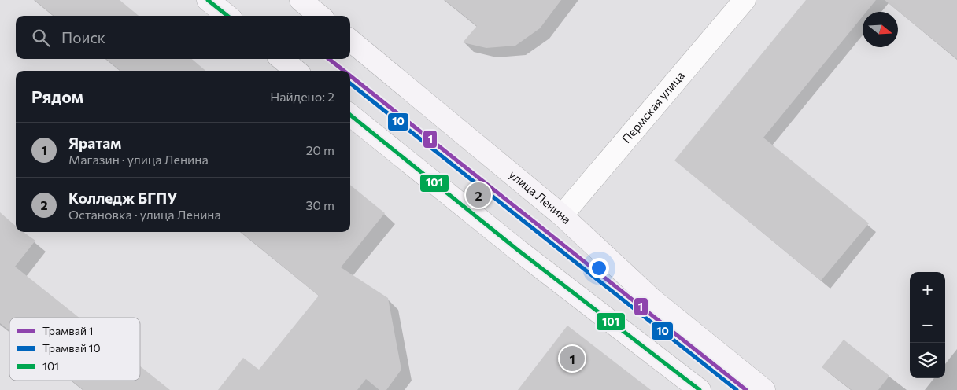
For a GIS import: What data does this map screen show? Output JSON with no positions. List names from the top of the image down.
{
  "streets": {
    "street": ["Пермская улица", "улица Ленина"]
  },
  "crossings": [
    ["Пермская улица", "улица Ленина"]
  ],
  "lines": ["transit line 101", "tram line 1", "tram line 10"],
  "legend": ["Трамвай 1", "Трамвай 10", "101"],
  "north": "right",
  "page": {
    "search": "Поиск",
    "heading": ["Рядом", "Найдено: 2"],
    "list": [
      {
        "mark": "1",
        "name": "Яратам",
        "note": "Магазин · улица Ленина",
        "value": "20 m"
      },
      {
        "mark": "2",
        "name": "Колледж БГПУ",
        "note": "Остановка · улица Ленина",
        "value": "30 m"
      }
    ],
    "pins": ["2", "1"],
    "map_buttons": ["+", "−"]
  }
}
